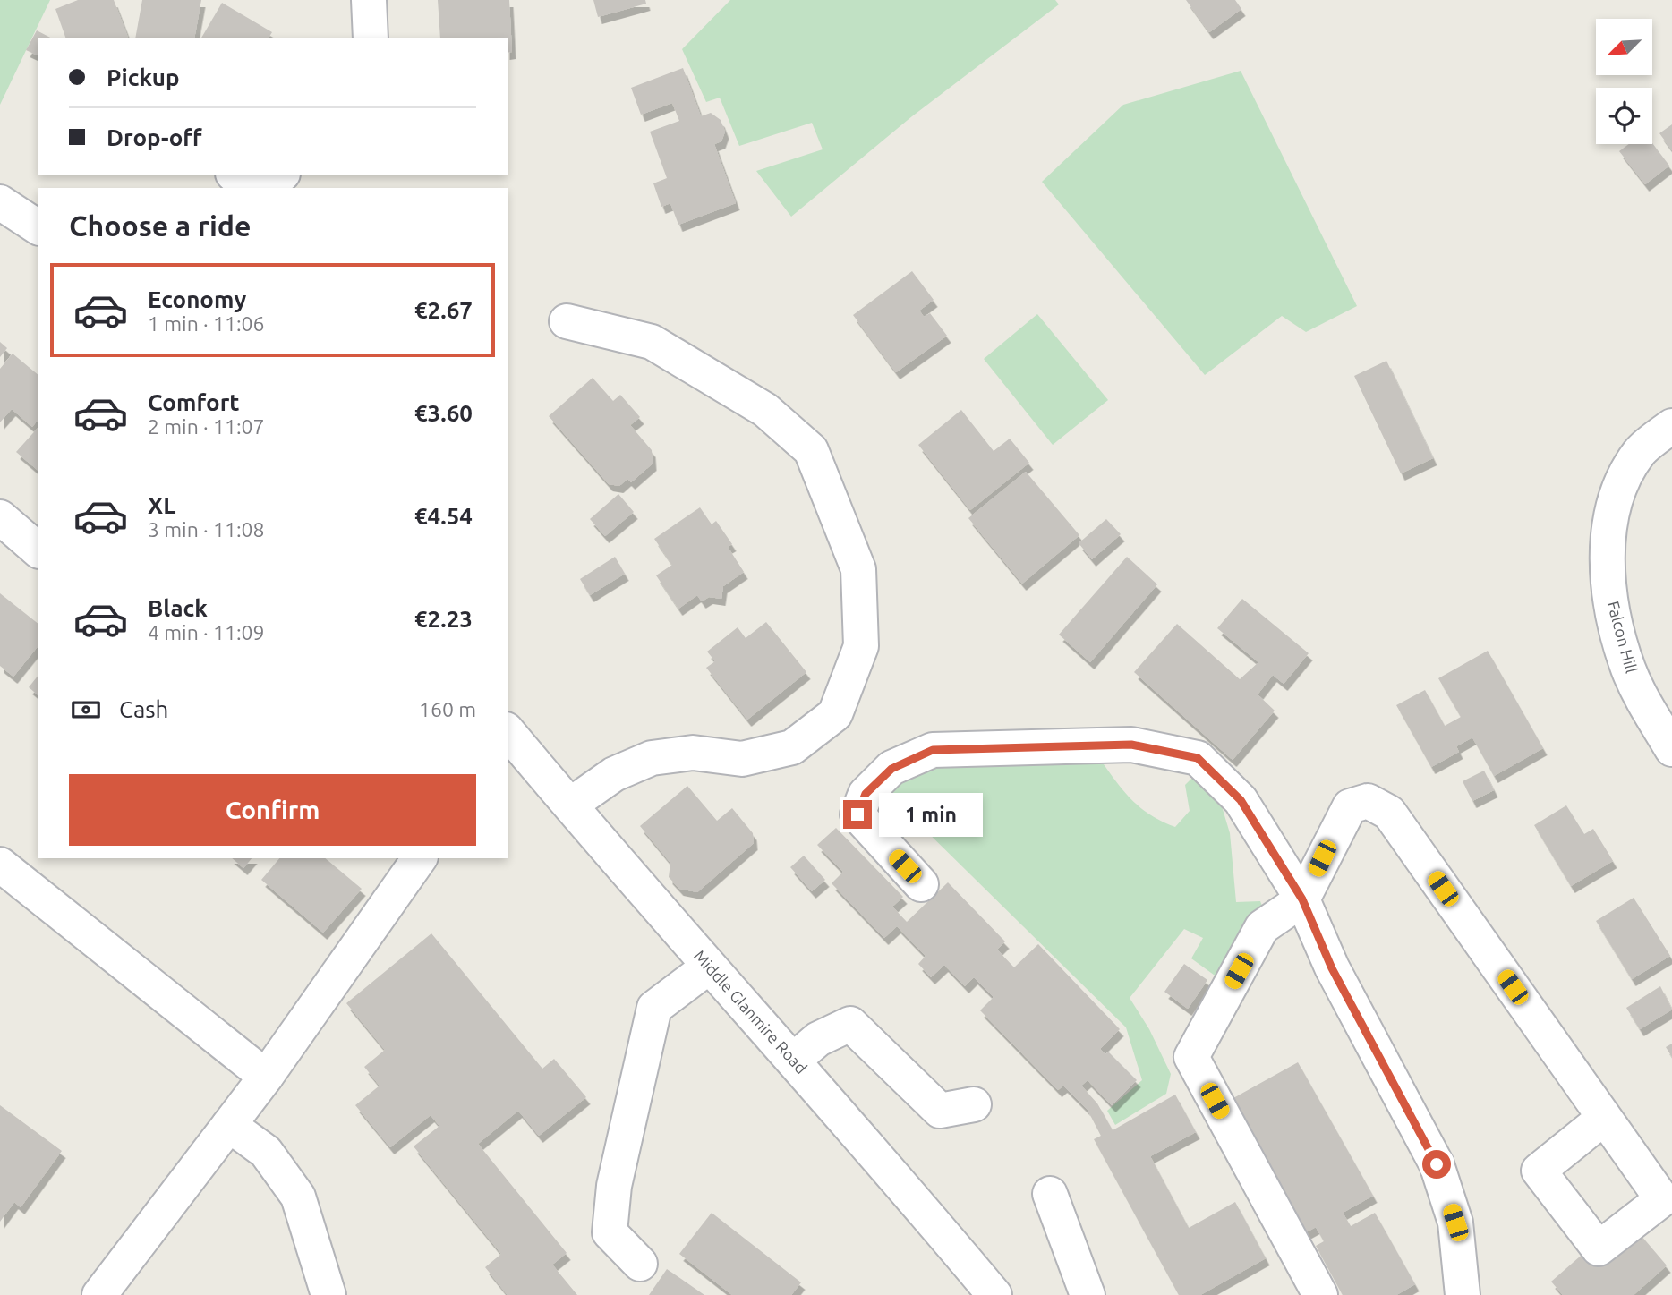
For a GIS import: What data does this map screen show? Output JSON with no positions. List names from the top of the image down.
{
  "streets": {
    "street": ["Falcon Hill", "Middle Glanmire Road"]
  },
  "north": "bottom left",
  "page": {
    "banner": ["Pickup", "Drop-off"],
    "heading": "Choose a ride",
    "list": [
      {
        "name": "Economy",
        "note": "1 min · 11:06",
        "value": "€2.67"
      },
      {
        "name": "Comfort",
        "note": "2 min · 11:07",
        "value": "€3.60"
      },
      {
        "name": "XL",
        "note": "3 min · 11:08",
        "value": "€4.54"
      },
      {
        "name": "Black",
        "note": "4 min · 11:09",
        "value": "€2.23"
      }
    ],
    "pay": ["Cash", "160 m"],
    "buttons": "Confirm",
    "bubble": "1 min"
  }
}
